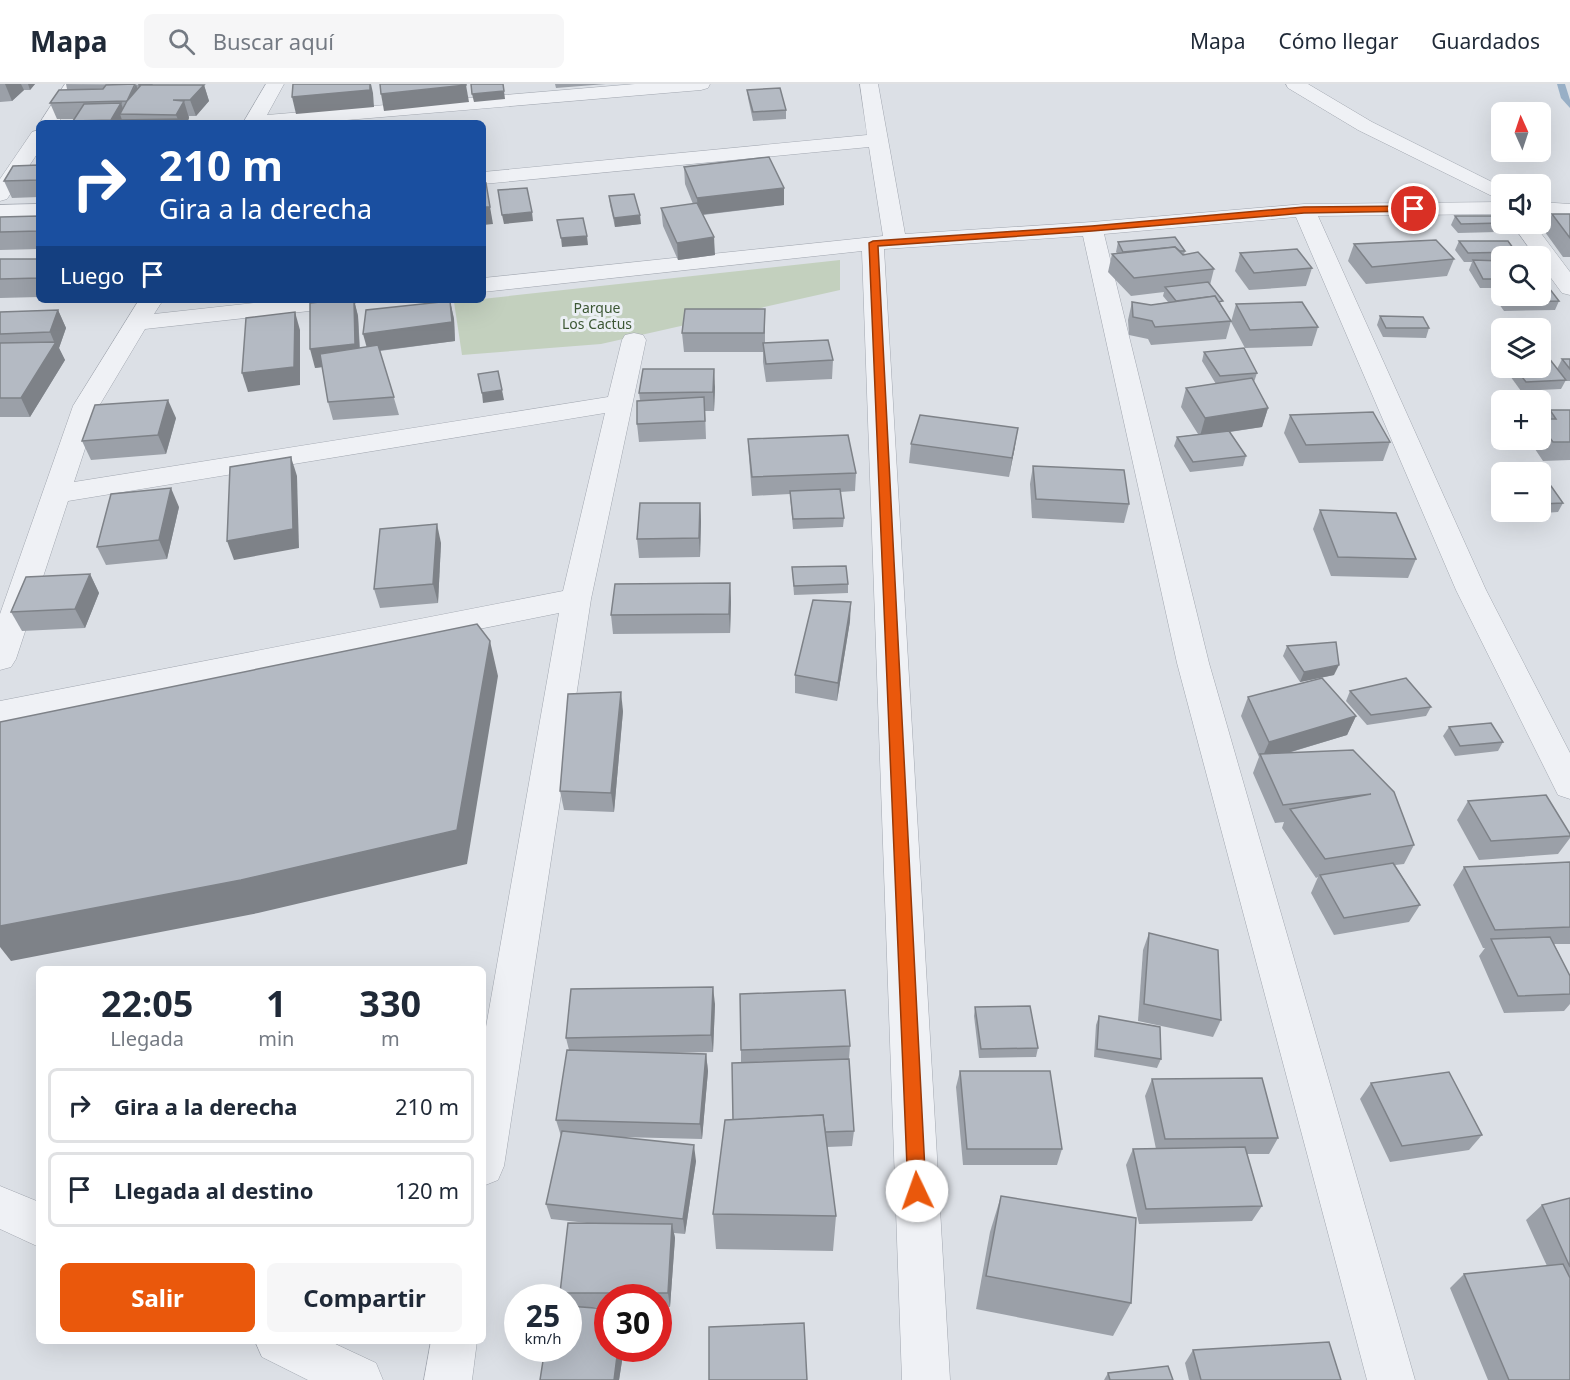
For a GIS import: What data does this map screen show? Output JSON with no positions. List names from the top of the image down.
{
  "parks": ["Parque Los Cactus"],
  "north": "top",
  "page": {
    "header": "Mapa",
    "search": "Buscar aquí",
    "nav": ["Mapa", "Cómo llegar", "Guardados"],
    "map_buttons": ["+", "−"],
    "turn": ["210 m", "Gira a la derecha"],
    "then": "Luego",
    "eta": [
      "22:05",
      "Llegada",
      "1",
      "min",
      "330",
      "m"
    ],
    "list": [
      {
        "name": "Gira a la derecha",
        "value": "210 m"
      },
      {
        "name": "Llegada al destino",
        "value": "120 m"
      }
    ],
    "buttons": ["Salir", "Compartir"],
    "speed": "25 km/h",
    "limit": "30"
  }
}
